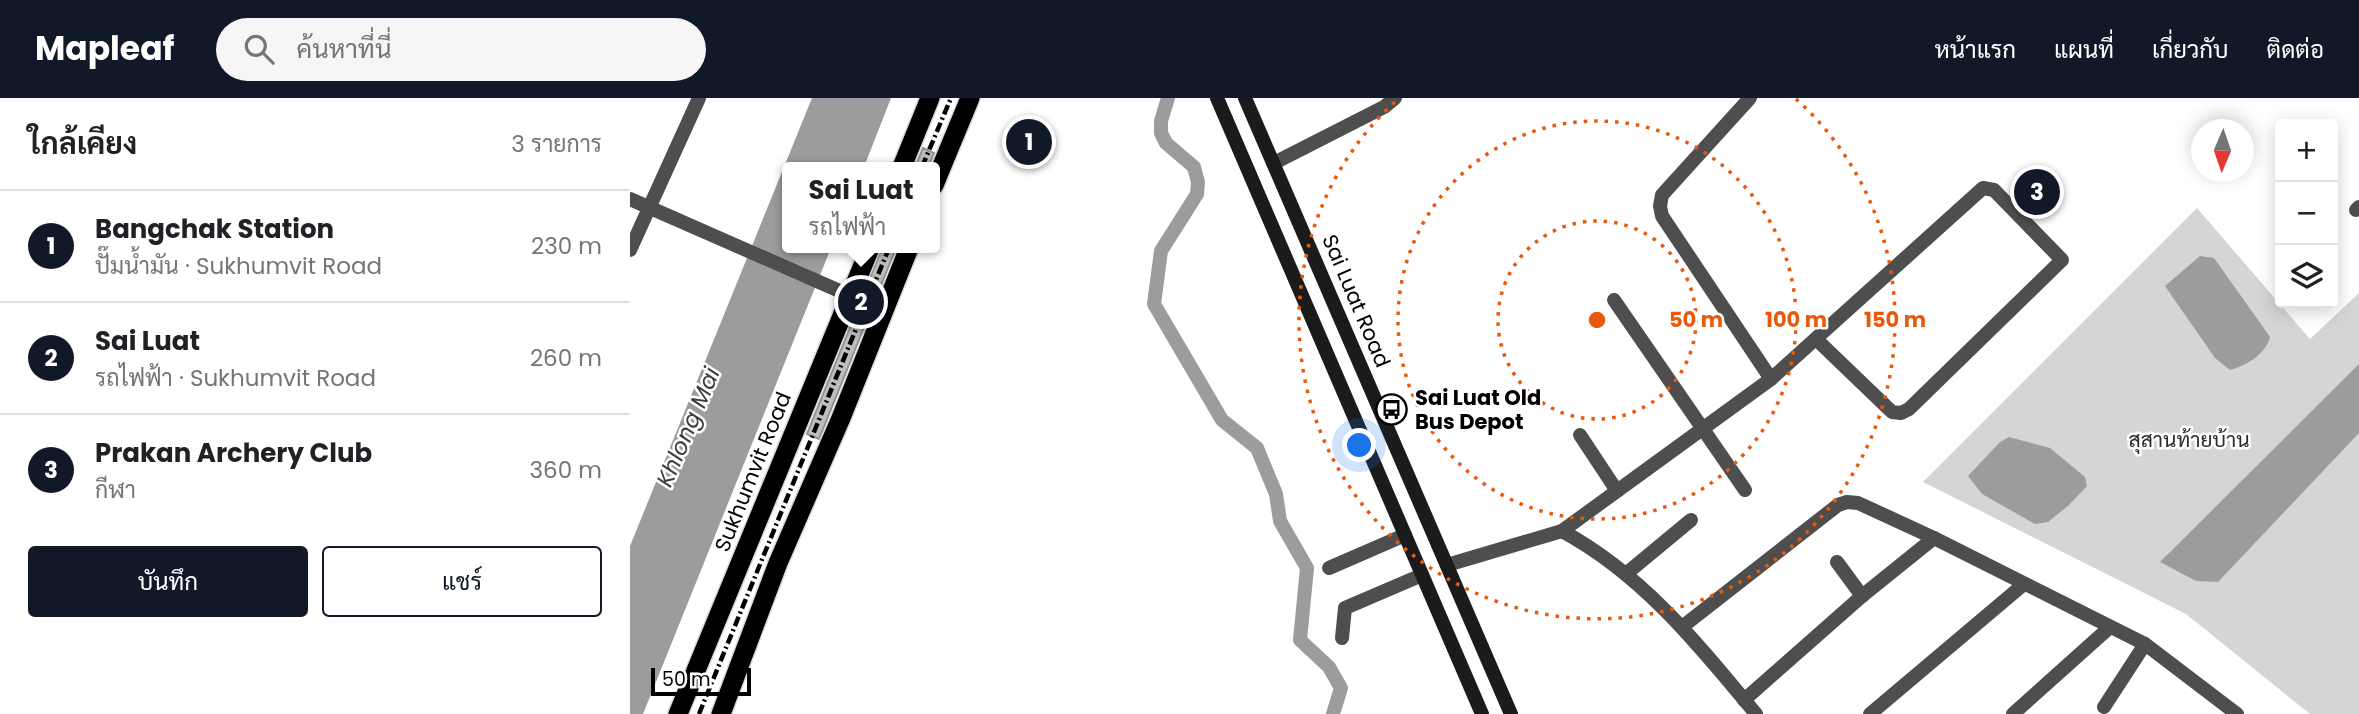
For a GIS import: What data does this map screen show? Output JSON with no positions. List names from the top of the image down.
{
  "streets": {
    "highway": ["Sukhumvit Road"],
    "main road": ["Sai Luat Road"]
  },
  "water": ["Khlong Mai"],
  "parks": ["สุสานท้ายบ้าน"],
  "places": {
    "bus stop": ["Sai Luat Old Bus Depot"]
  },
  "scale_bar": "50 m",
  "north": "bottom",
  "page": {
    "header": "Mapleaf",
    "search": "ค้นหาที่นี่",
    "nav": [
      "หน้าแรก",
      "แผนที่",
      "เกี่ยวกับ",
      "ติดต่อ"
    ],
    "heading": ["ใกล้เคียง", "3 รายการ"],
    "pins": ["1", "3", "2"],
    "map_buttons": ["+", "−"],
    "popup": ["Sai Luat", "รถไฟฟ้า"],
    "list": [
      {
        "mark": "1",
        "name": "Bangchak Station",
        "note": "ปั๊มน้ำมัน · Sukhumvit Road",
        "value": "230 m"
      },
      {
        "mark": "2",
        "name": "Sai Luat",
        "note": "รถไฟฟ้า · Sukhumvit Road",
        "value": "260 m"
      },
      {
        "mark": "3",
        "name": "Prakan Archery Club",
        "note": "กีฬา",
        "value": "360 m"
      }
    ],
    "buttons": ["บันทึก", "แชร์"],
    "scale": "50 m"
  },
  "rings": ["50 m", "100 m", "150 m"]
}
